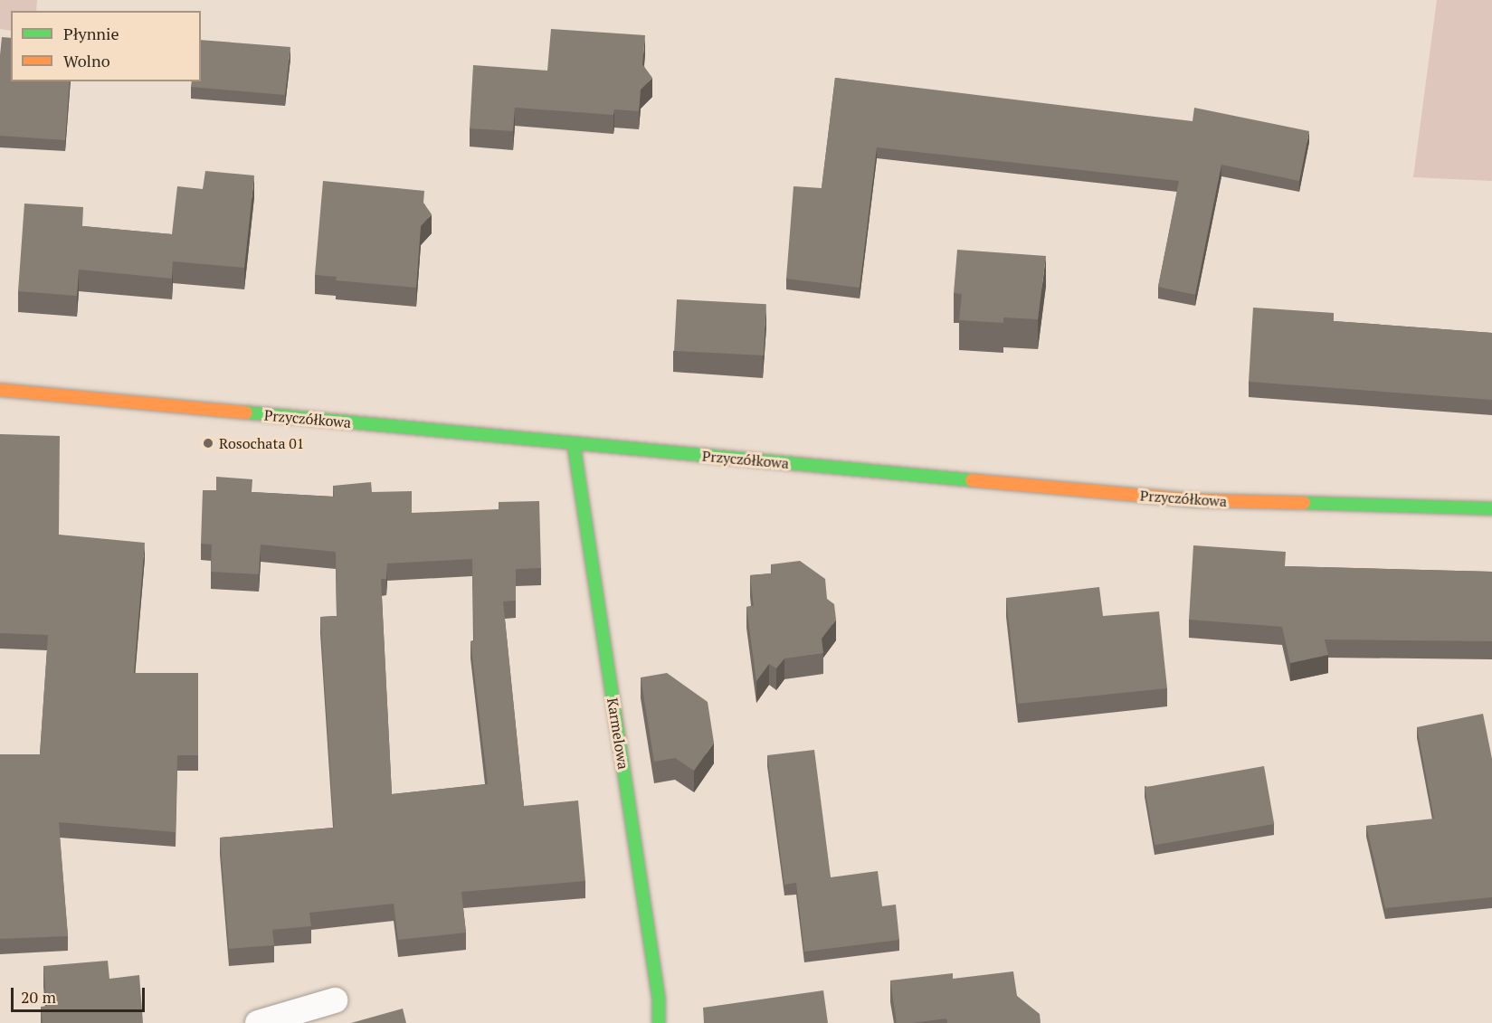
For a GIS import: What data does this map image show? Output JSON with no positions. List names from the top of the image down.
{
  "streets": {
    "street": ["Przyczółkowa", "Karmelowa"]
  },
  "crossings": [
    ["Przyczółkowa", "Karmelowa"]
  ],
  "places": ["Rosochata 01"],
  "legend": ["Płynnie", "Wolno"],
  "scale_bar": "20 m"
}
